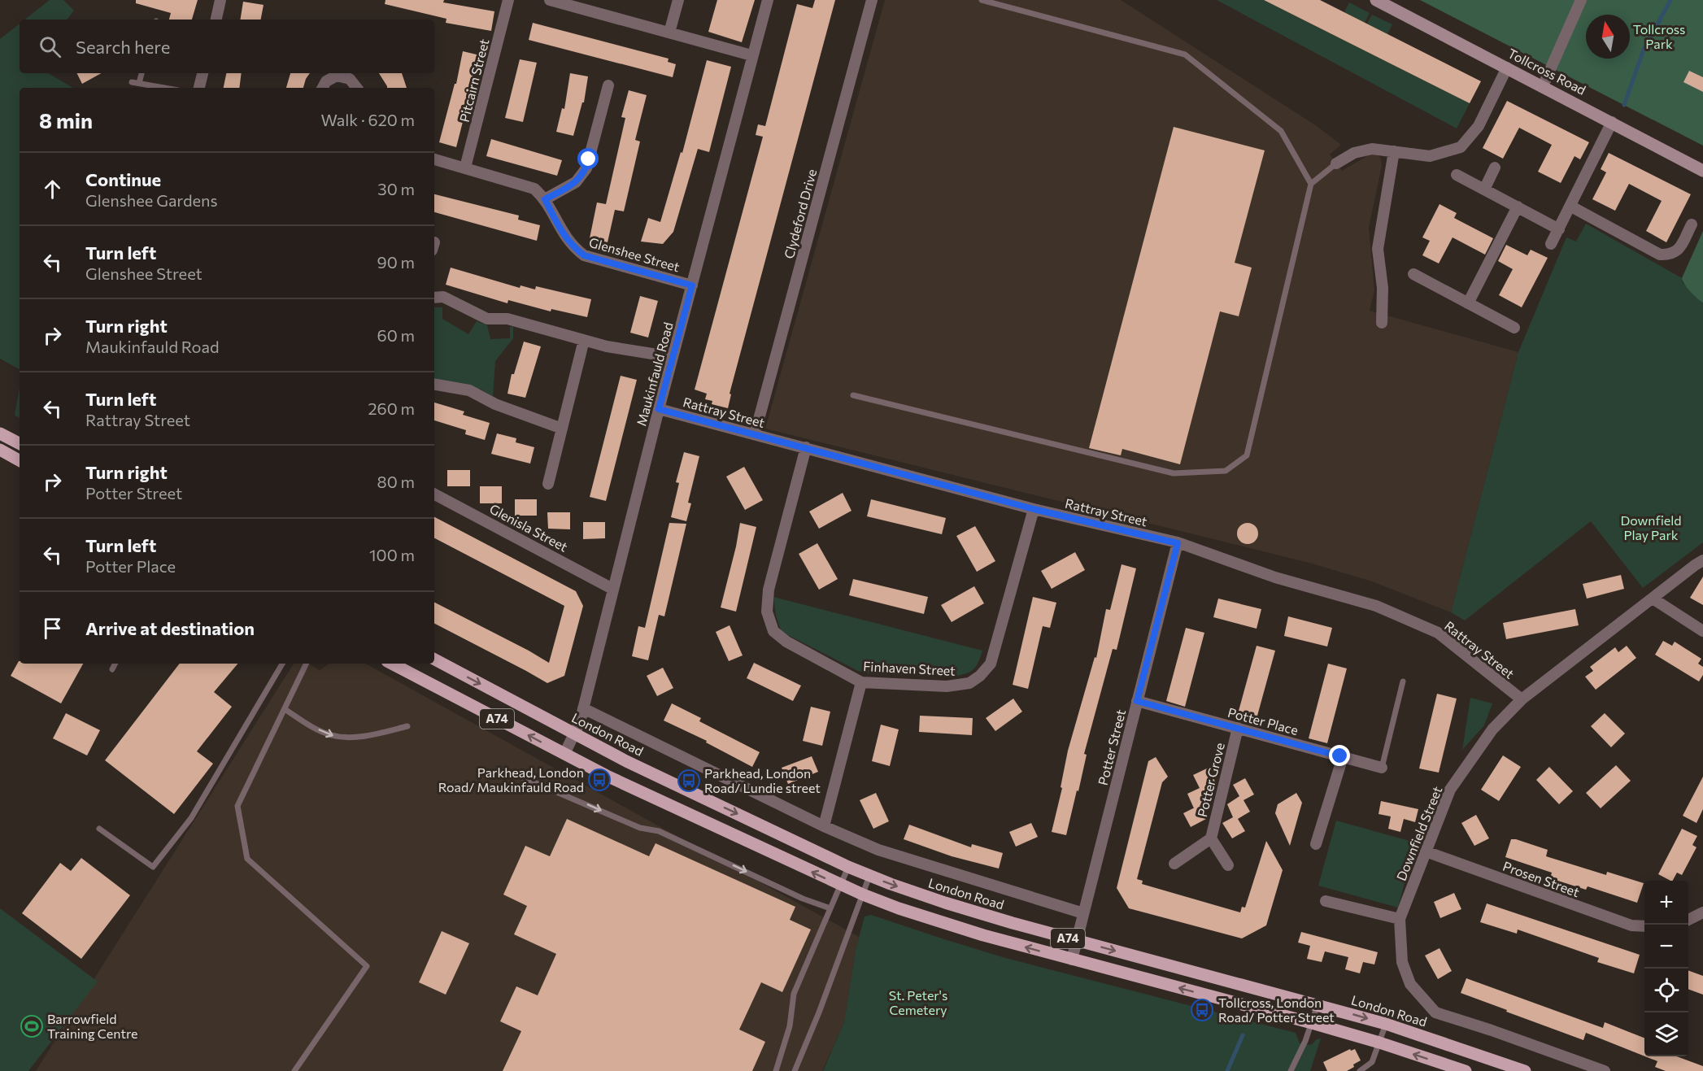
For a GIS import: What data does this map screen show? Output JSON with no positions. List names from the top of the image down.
{
  "streets": {
    "main road": ["A74", "London Road"],
    "street": [
      "Tollcross Road",
      "Pitcairn Street",
      "Clydeford Drive",
      "Glenshee Street",
      "Maukinfauld Road",
      "Rattray Street",
      "Glenisla Street",
      "Finhaven Street",
      "Potter Place",
      "Potter Street",
      "Potter Grove",
      "Downfield Street",
      "Prosen Street"
    ]
  },
  "crossings": [
    ["Pitcairn Street", "Glenshee Street"],
    ["Clydeford Drive", "Rattray Street"],
    ["Glenshee Street", "Maukinfauld Road"],
    ["Maukinfauld Road", "Rattray Street"],
    ["Maukinfauld Road", "Glenisla Street"],
    ["Maukinfauld Road", "A74"],
    ["Maukinfauld Road", "London Road"],
    ["Rattray Street", "Finhaven Street"],
    ["Rattray Street", "Potter Street"],
    ["Rattray Street", "Downfield Street"],
    ["A74", "Potter Street"],
    ["Potter Place", "Potter Street"],
    ["Potter Place", "Potter Grove"],
    ["London Road", "Potter Street"],
    ["London Road", "Downfield Street"],
    ["Downfield Street", "Prosen Street"]
  ],
  "parks": ["Tollcross Park", "Downfield Play Park", "St. Peter's Cemetery"],
  "places": {
    "bus stop": ["Parkhead, London Road/ Maukinfauld Road", "Parkhead, London Road/ Lundie street", "Tollcross, London Road/ Potter Street"],
    "sports": ["Barrowfield Training Centre"]
  },
  "north": "top",
  "page": {
    "search": "Search here",
    "heading": ["8 min", "Walk · 620 m"],
    "list": [
      ["Continue", "Glenshee Gardens", "30 m"],
      ["Turn left", "Glenshee Street", "90 m"],
      ["Turn right", "Maukinfauld Road", "60 m"],
      ["Turn left", "Rattray Street", "260 m"],
      ["Turn right", "Potter Street", "80 m"],
      ["Turn left", "Potter Place", "100 m"],
      "Arrive at destination"
    ],
    "map_buttons": ["+", "−"]
  }
}
